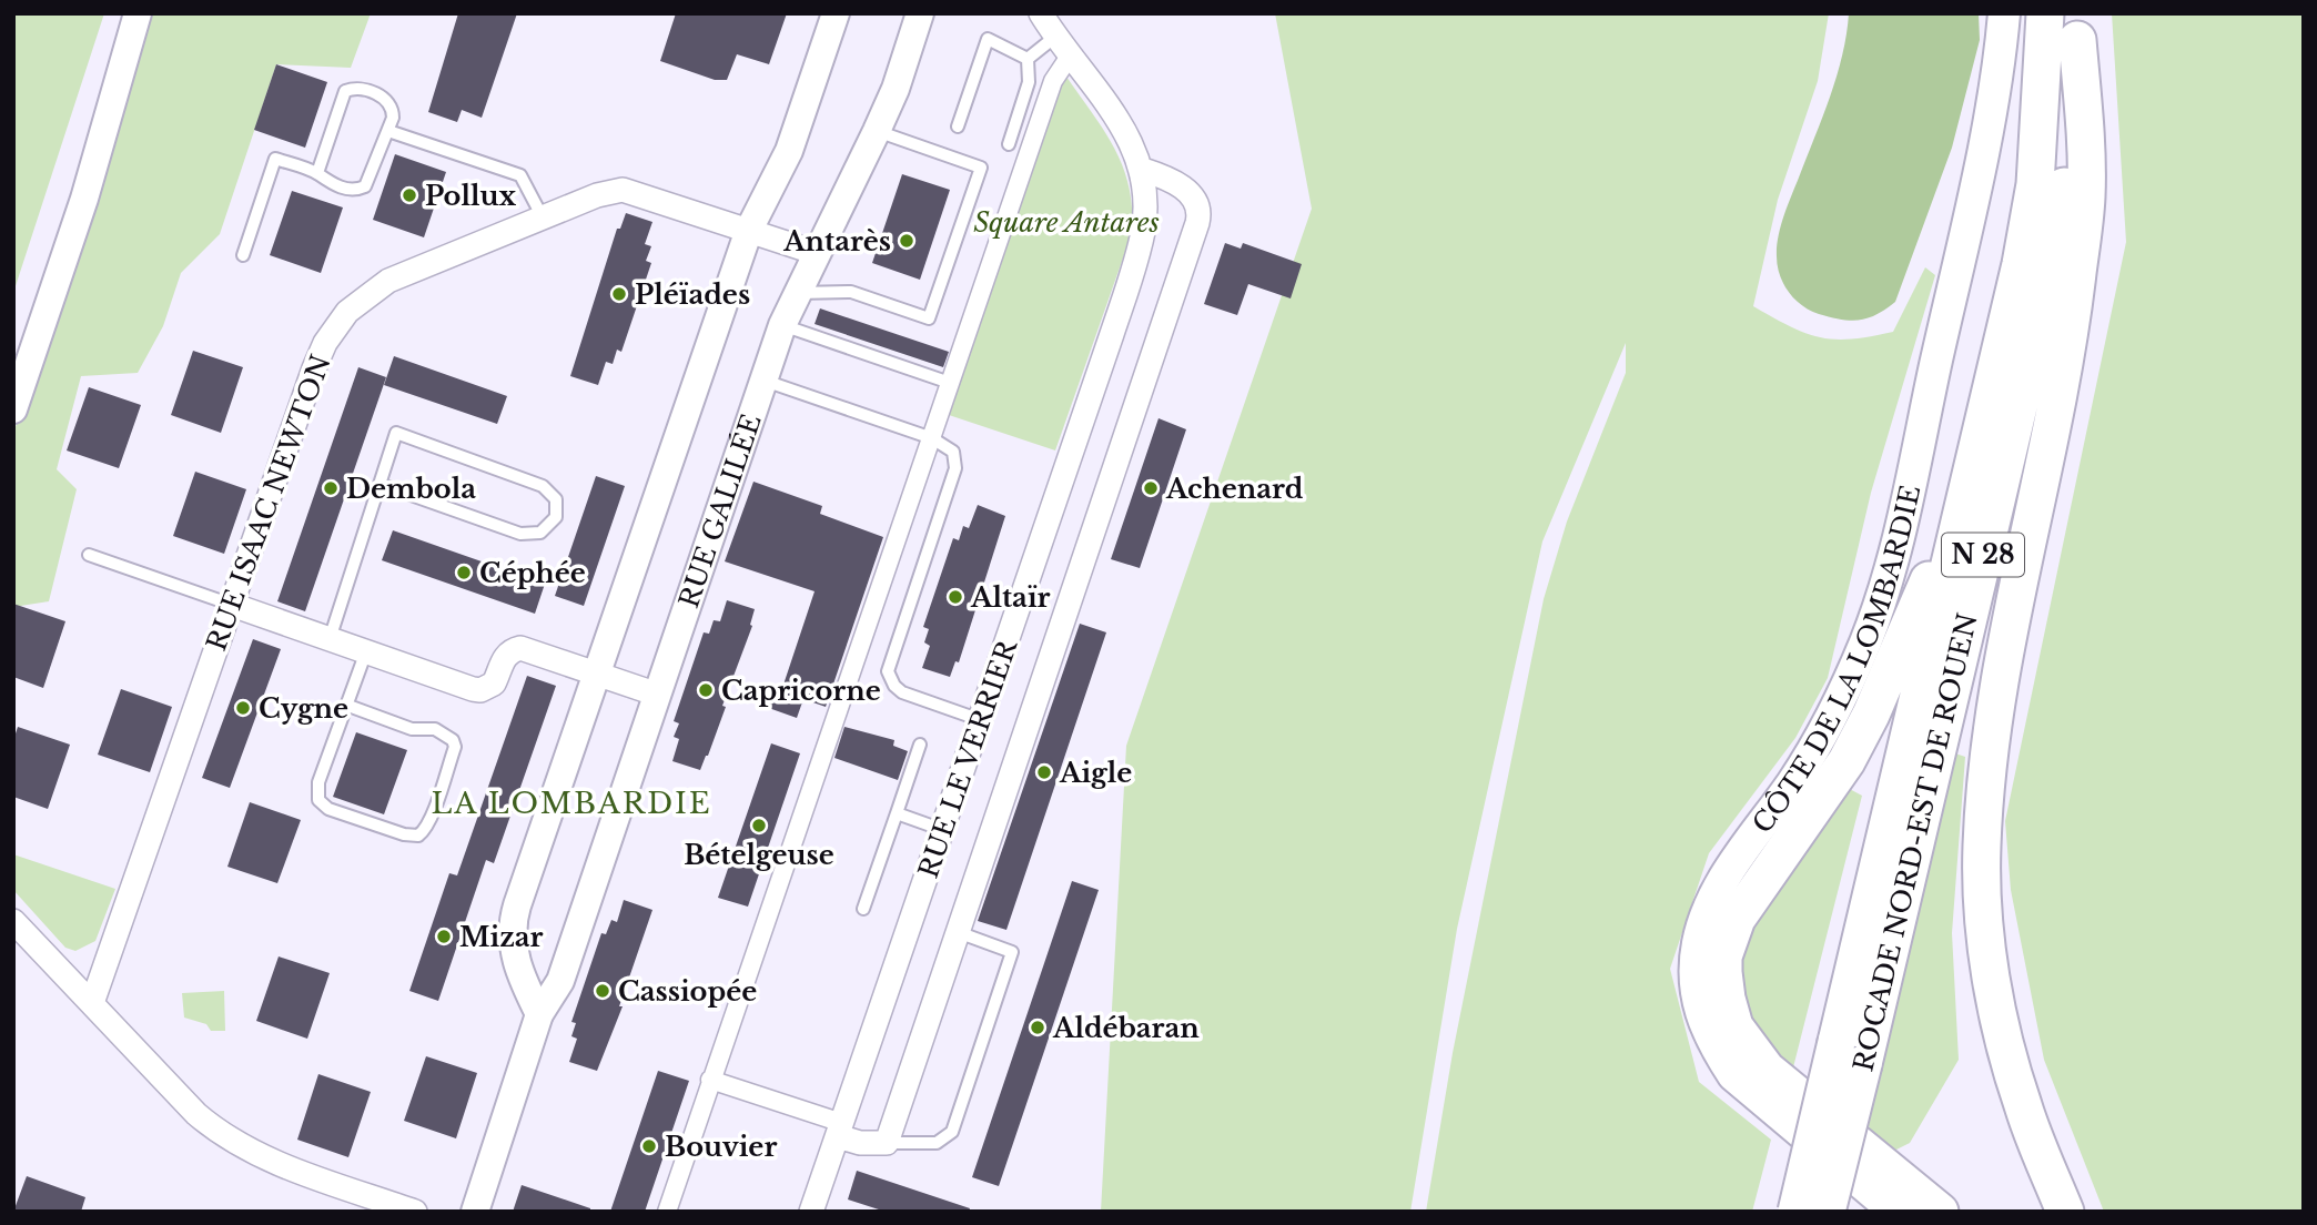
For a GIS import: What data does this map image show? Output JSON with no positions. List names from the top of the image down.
{
  "streets": {
    "highway": ["N 28", "ROCADE NORD-EST DE ROUEN"],
    "main road": ["CÔTE DE LA LOMBARDIE"],
    "street": ["RUE ISAAC NEWTON", "RUE GALILÉE", "RUE LE VERRIER"]
  },
  "crossings": [
    ["RUE ISAAC NEWTON", "RUE GALILÉE"]
  ],
  "districts": ["LA LOMBARDIE"],
  "parks": ["Square Antares"],
  "places": [
    "Pollux",
    "Antarès",
    "Pléïades",
    "Dembola",
    "Achenard",
    "Céphée",
    "Altaïr",
    "Capricorne",
    "Cygne",
    "Aigle",
    "Bételgeuse",
    "Mizar",
    "Cassiopée",
    "Aldébaran",
    "Bouvier"
  ]
}
